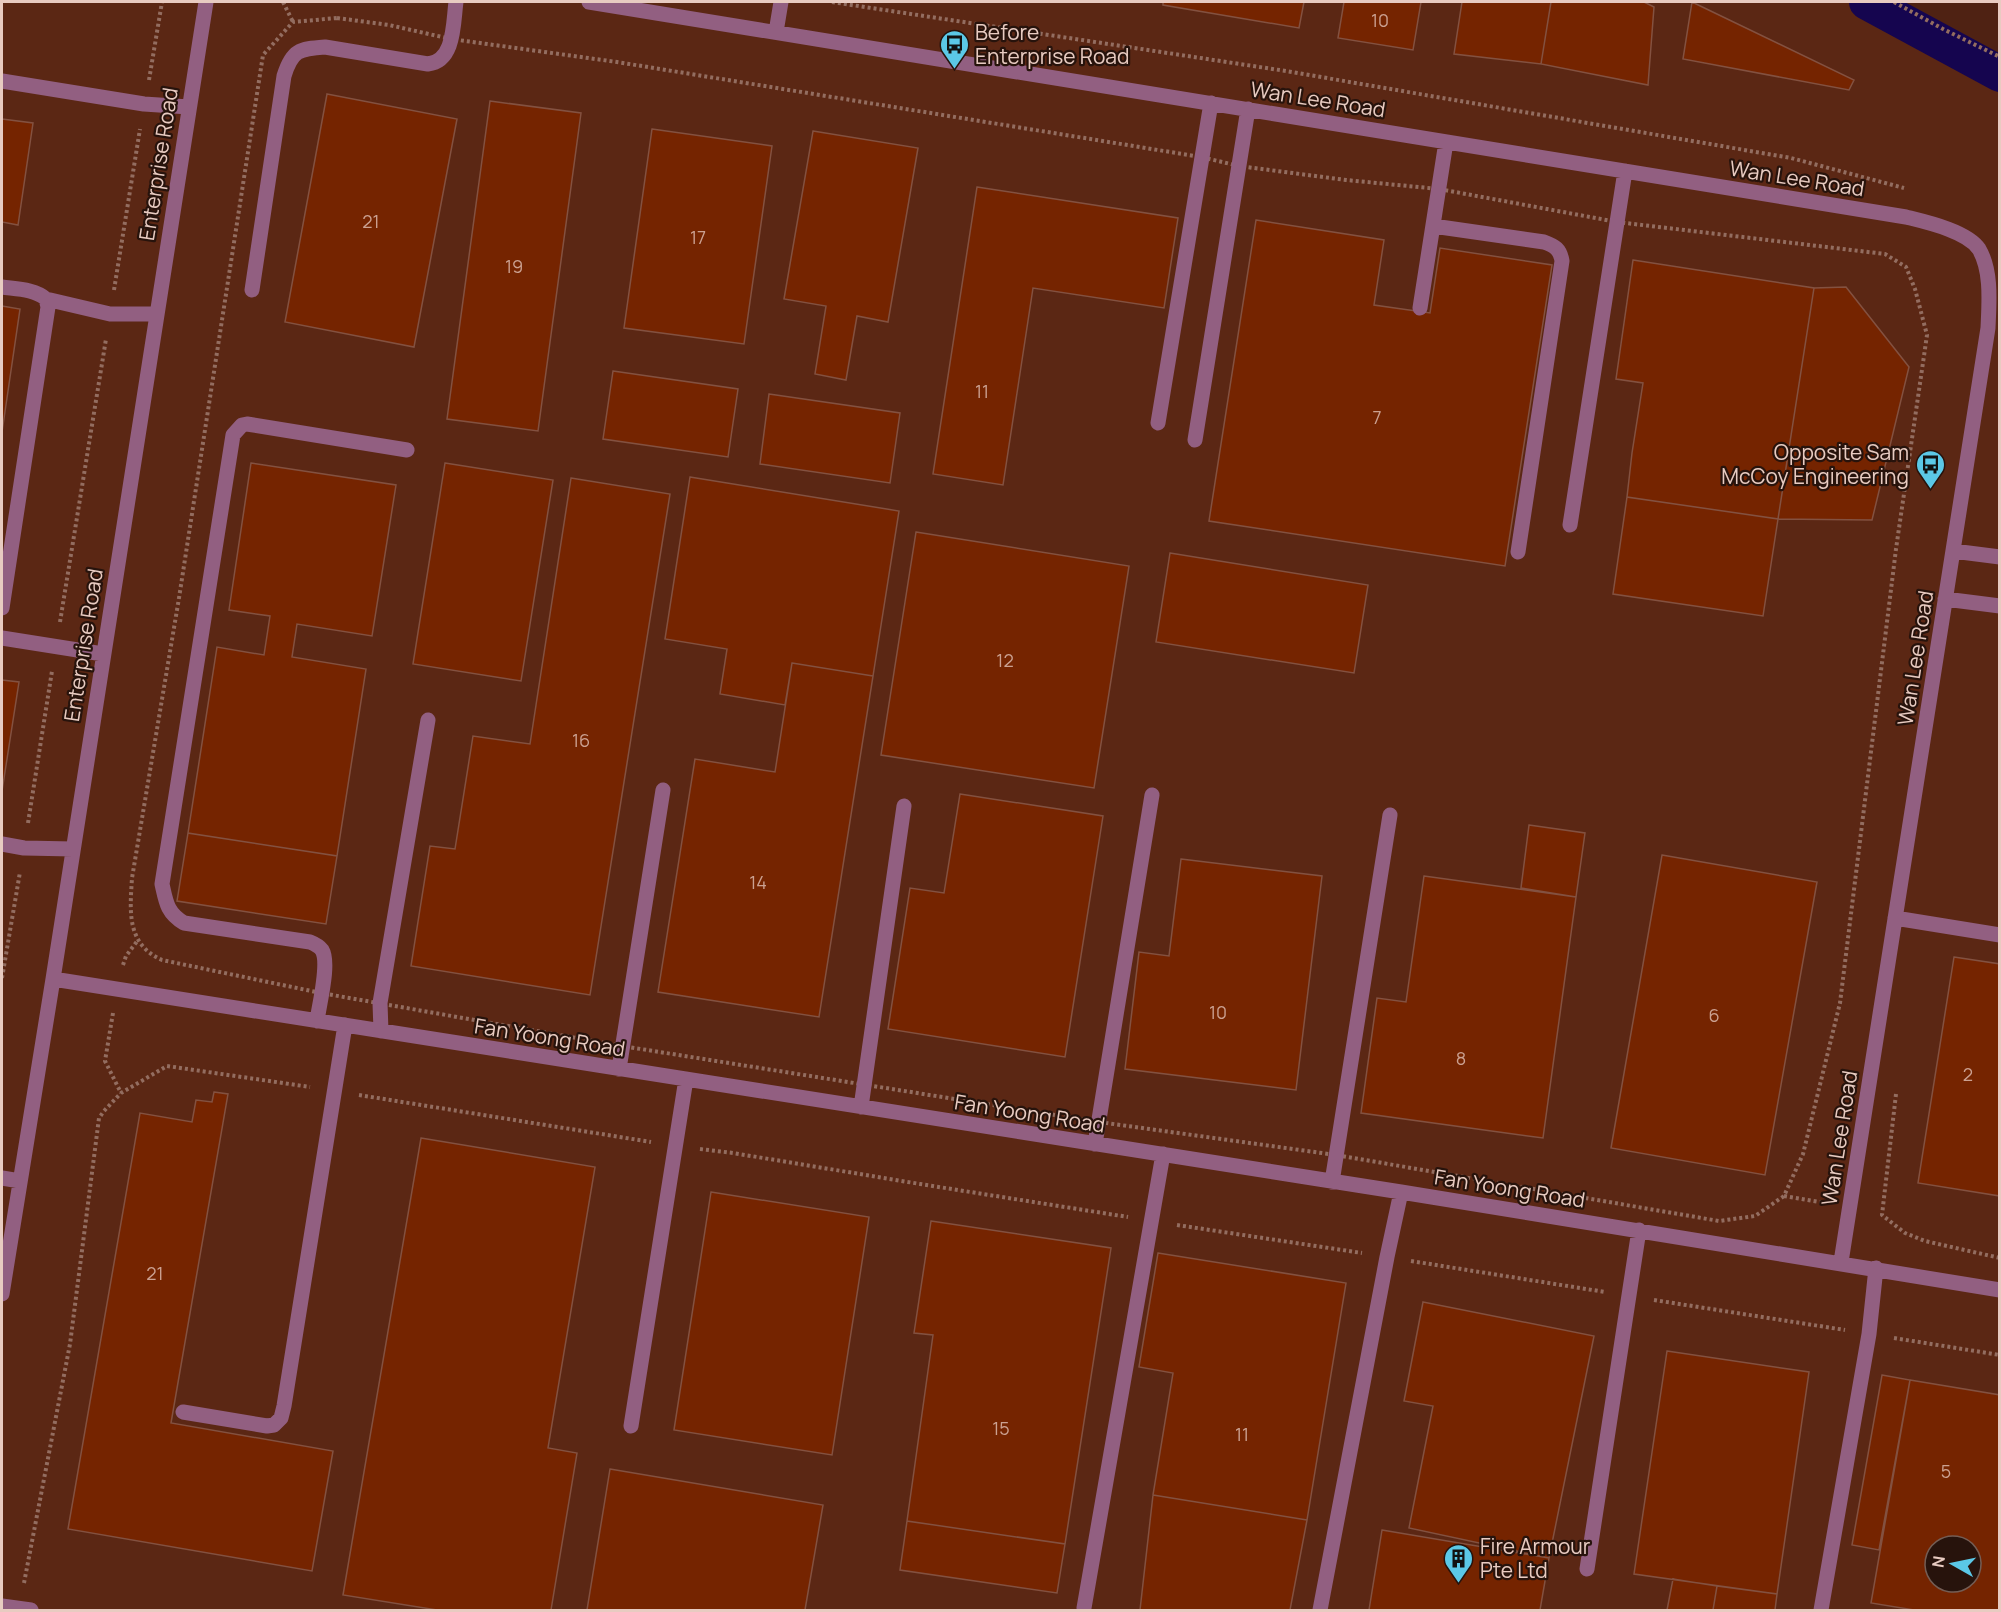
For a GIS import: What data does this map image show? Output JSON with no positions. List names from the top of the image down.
{
  "streets": {
    "street": ["Wan Lee Road", "Enterprise Road", "Fan Yoong Road"]
  },
  "crossings": [
    ["Wan Lee Road", "Fan Yoong Road"],
    ["Enterprise Road", "Fan Yoong Road"]
  ],
  "places": {
    "bus stop": ["Before Enterprise Road", "Opposite Sam McCoy Engineering"],
    "building": ["Fire Armour Pte Ltd"]
  },
  "house_numbers": [
    "10",
    "21",
    "17",
    "19",
    "11",
    "7",
    "12",
    "16",
    "14",
    "10",
    "6",
    "8",
    "2",
    "21",
    "15",
    "11",
    "5"
  ],
  "north": "left"
}
